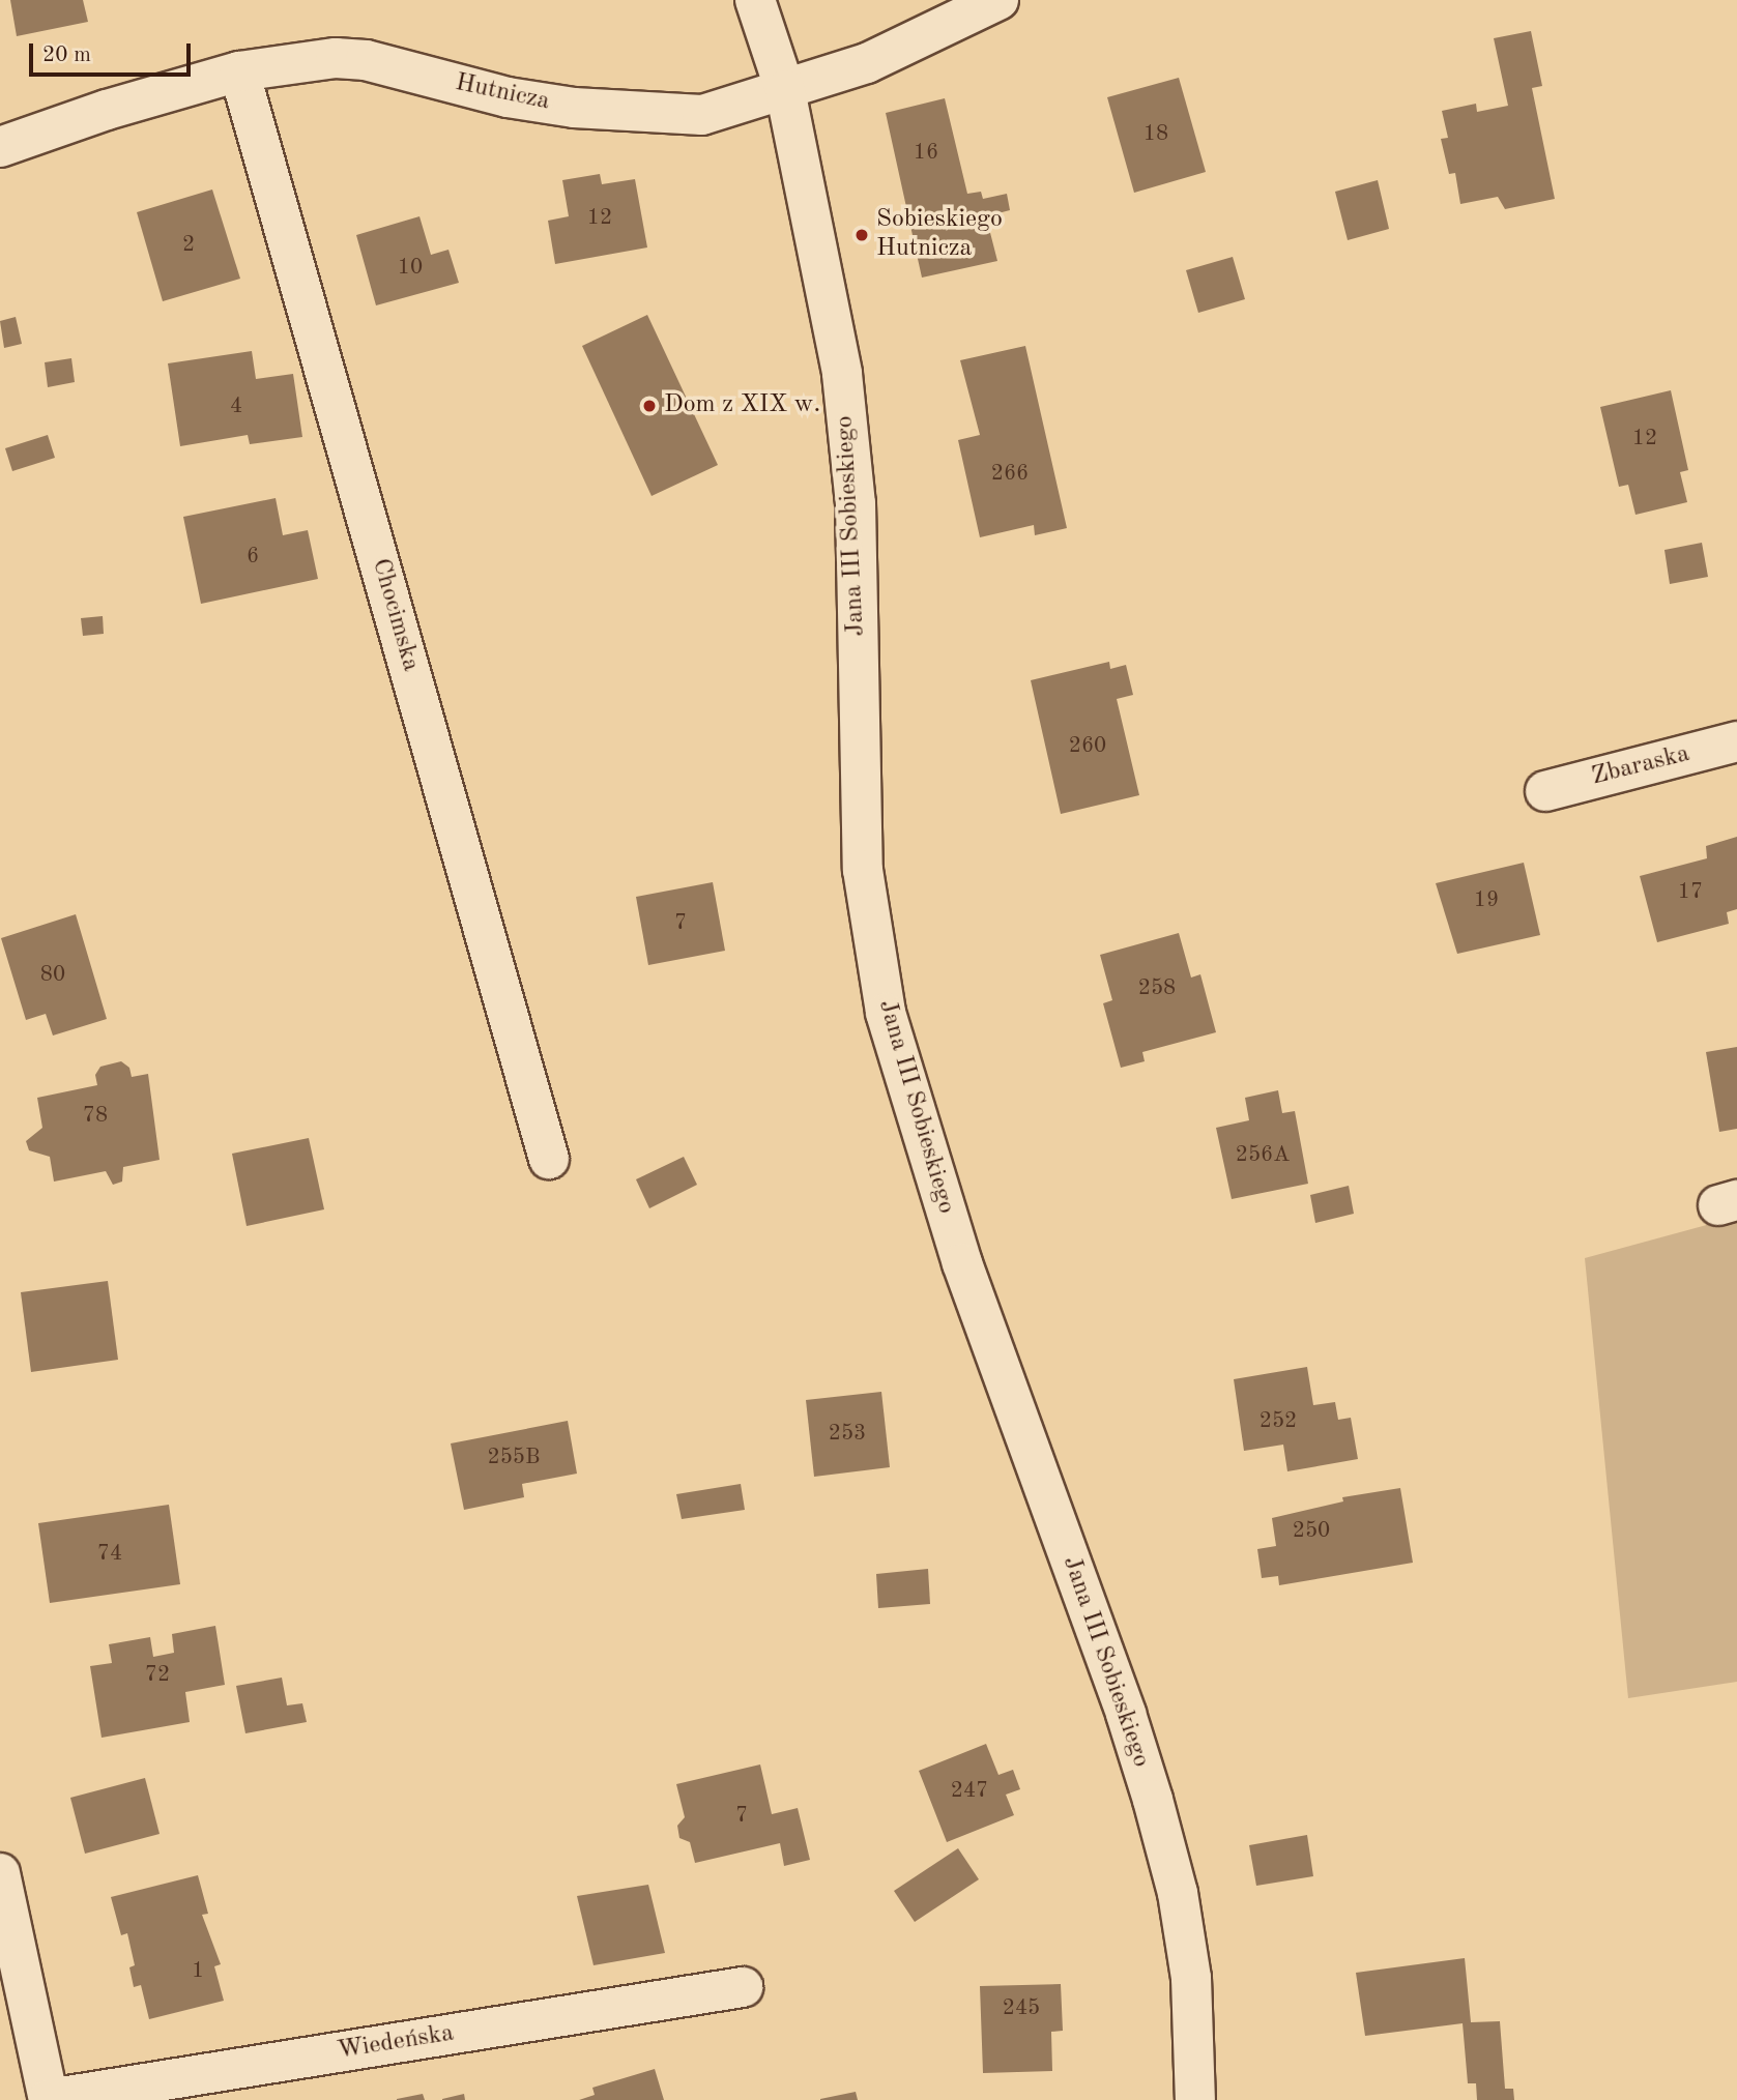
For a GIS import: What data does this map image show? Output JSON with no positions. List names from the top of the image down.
{
  "streets": {
    "street": [
      "Hutnicza",
      "Jana III Sobieskiego",
      "Chocimska",
      "Zbaraska",
      "Wiedeńska"
    ]
  },
  "crossings": [
    ["Hutnicza", "Jana III Sobieskiego"],
    ["Hutnicza", "Chocimska"]
  ],
  "places": ["Sobieskiego Hutnicza", "Dom z XIX w."],
  "house_numbers": [
    "18",
    "16",
    "12",
    "2",
    "10",
    "4",
    "12",
    "266",
    "6",
    "260",
    "17",
    "19",
    "7",
    "80",
    "258",
    "78",
    "256A",
    "252",
    "253",
    "255B",
    "250",
    "74",
    "72",
    "247",
    "7",
    "1",
    "245"
  ],
  "scale_bar": "20 m"
}
